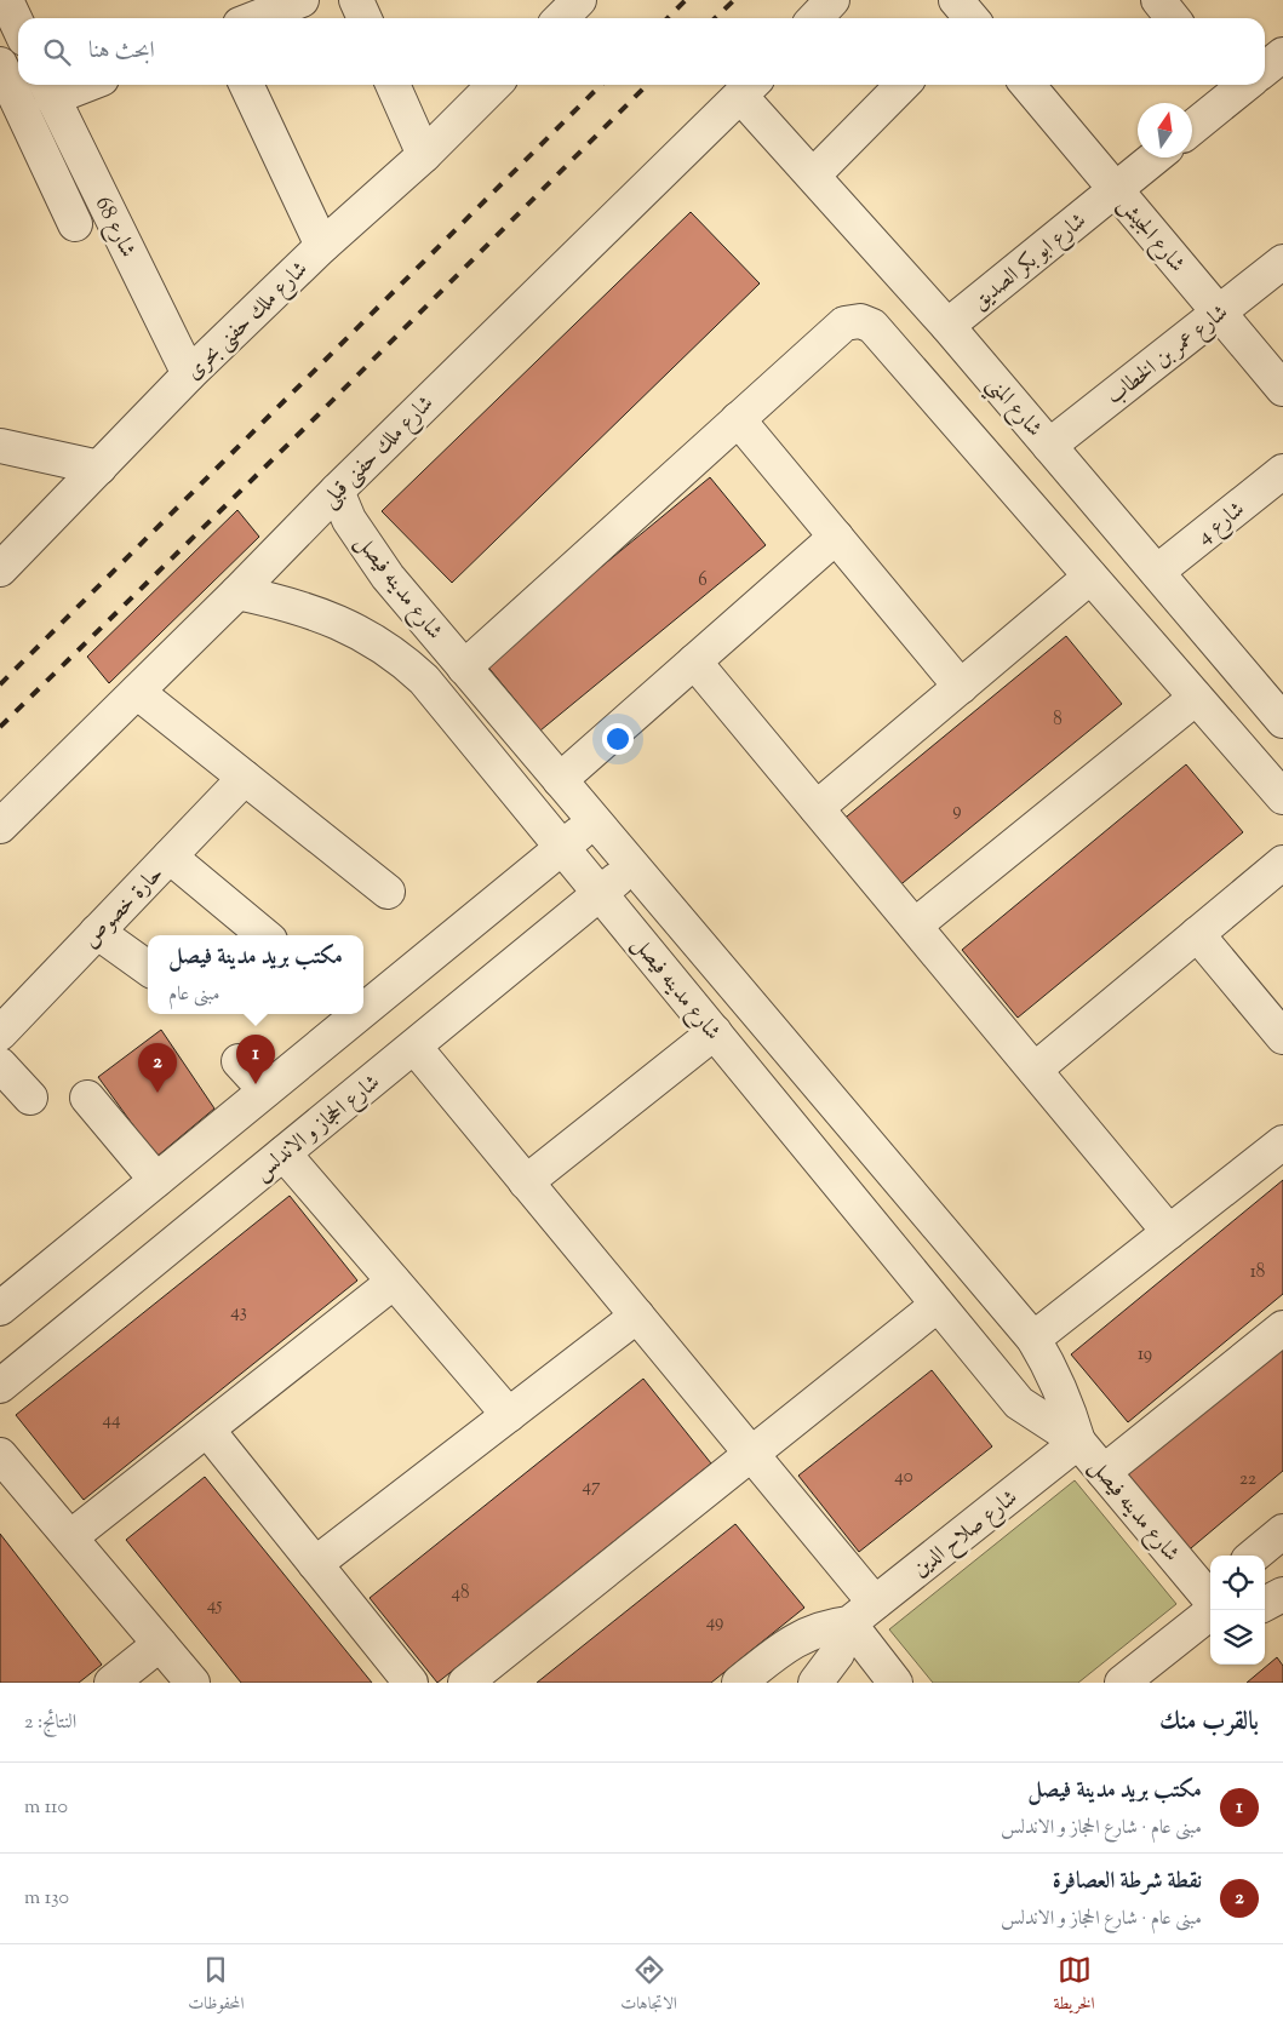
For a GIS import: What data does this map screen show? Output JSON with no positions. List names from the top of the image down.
{
  "streets": {
    "street": [
      "شارع 68",
      "شارع الجيش",
      "شارع ابو بكر الصديق",
      "شارع ملك حفنى بحرى",
      "شارع عمر بن الخطاب",
      "شارع المني",
      "شارع ملك حفنى قبلى",
      "شارع 4",
      "شارع مدينه فيصل",
      "حارة خصوص",
      "شارع الحجاز و الاندلس",
      "شارع صلاح الدين"
    ]
  },
  "crossings": [
    ["شارع 68", "شارع ملك حفنى بحرى"],
    ["شارع الجيش", "شارع ابو بكر الصديق"],
    ["شارع الجيش", "شارع عمر بن الخطاب"],
    ["شارع ابو بكر الصديق", "شارع المني"],
    ["شارع عمر بن الخطاب", "شارع المني"],
    ["شارع المني", "شارع ملك حفنى قبلى"],
    ["شارع المني", "شارع 4"],
    ["شارع ملك حفنى قبلى", "شارع مدينه فيصل"],
    ["شارع مدينه فيصل", "شارع الحجاز و الاندلس"],
    ["شارع مدينه فيصل", "شارع صلاح الدين"]
  ],
  "house_numbers": [
    "6",
    "8",
    "9",
    "18",
    "43",
    "19",
    "44",
    "40",
    "22",
    "47",
    "48",
    "45",
    "49"
  ],
  "north": "top",
  "page": {
    "search": "ابحث هنا",
    "popup": ["مكتب بريد مدينة فيصل", "مبنى عام"],
    "pins": ["1", "2"],
    "heading": ["بالقرب منك", "النتائج: 2"],
    "list": [
      {
        "mark": "1",
        "name": "مكتب بريد مدينة فيصل",
        "note": "مبنى عام · شارع الحجاز و الاندلس",
        "value": "110 m"
      },
      {
        "mark": "2",
        "name": "نقطة شرطة العصافرة",
        "note": "مبنى عام · شارع الحجاز و الاندلس",
        "value": "130 m"
      }
    ],
    "nav": ["الخريطة", "الاتجاهات", "المحفوظات"]
  }
}
